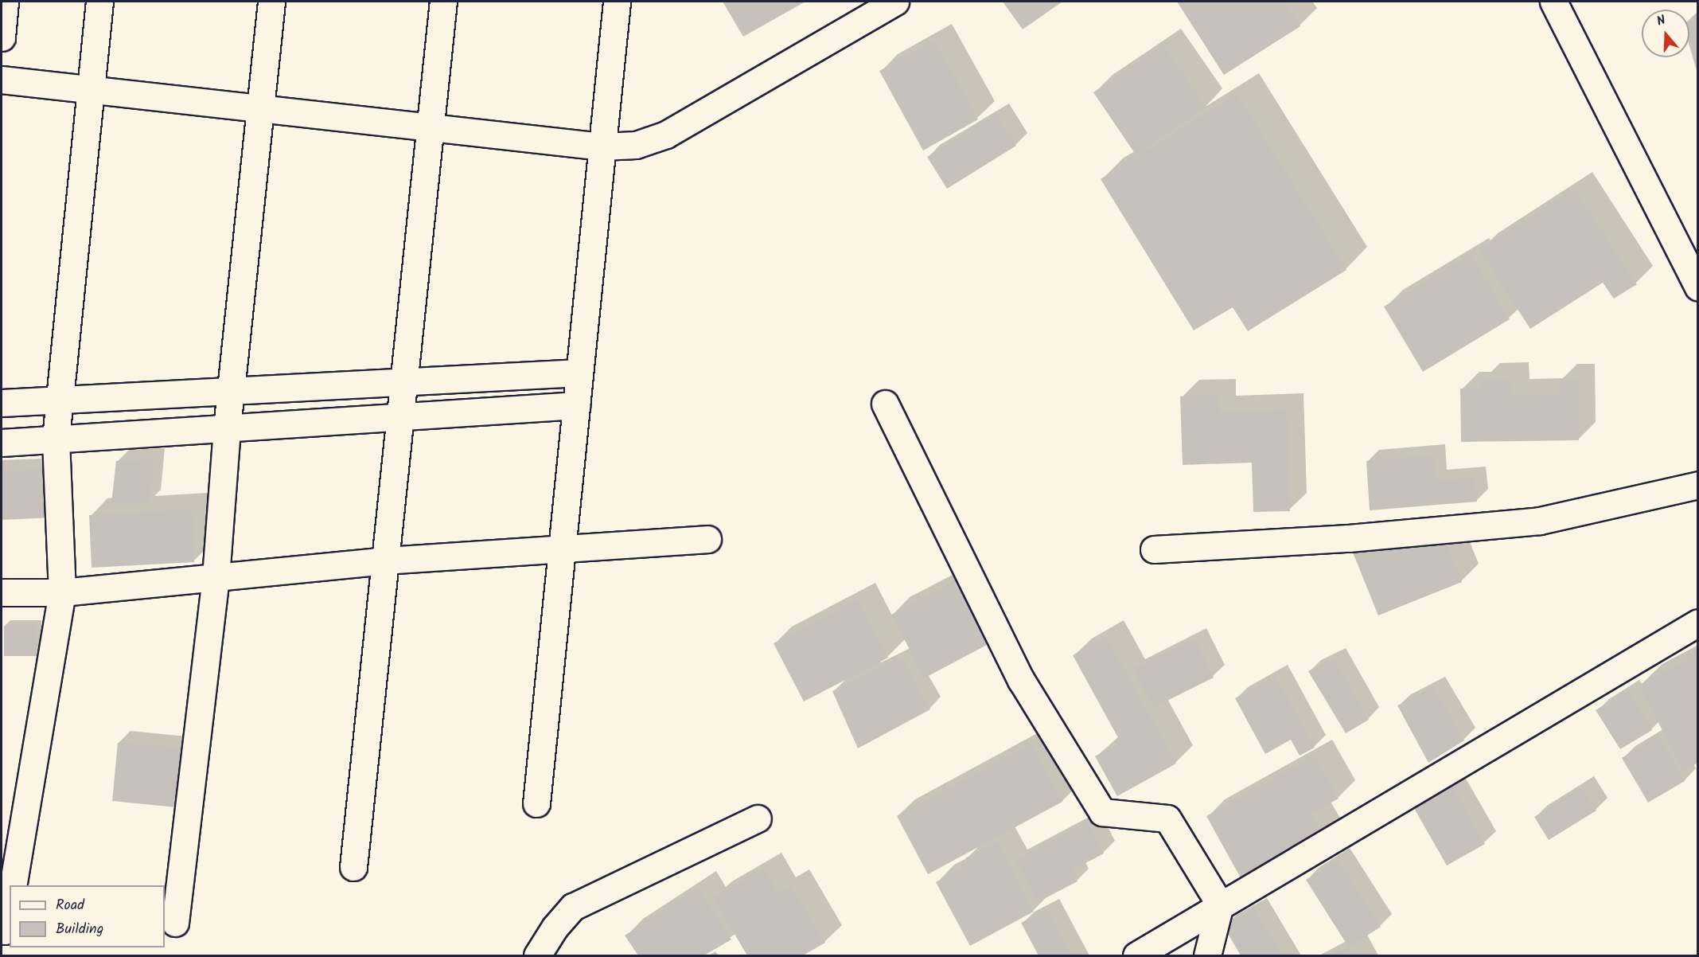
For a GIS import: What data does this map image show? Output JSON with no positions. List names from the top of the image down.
{
  "legend": ["Road", "Building"],
  "north": "top"
}
